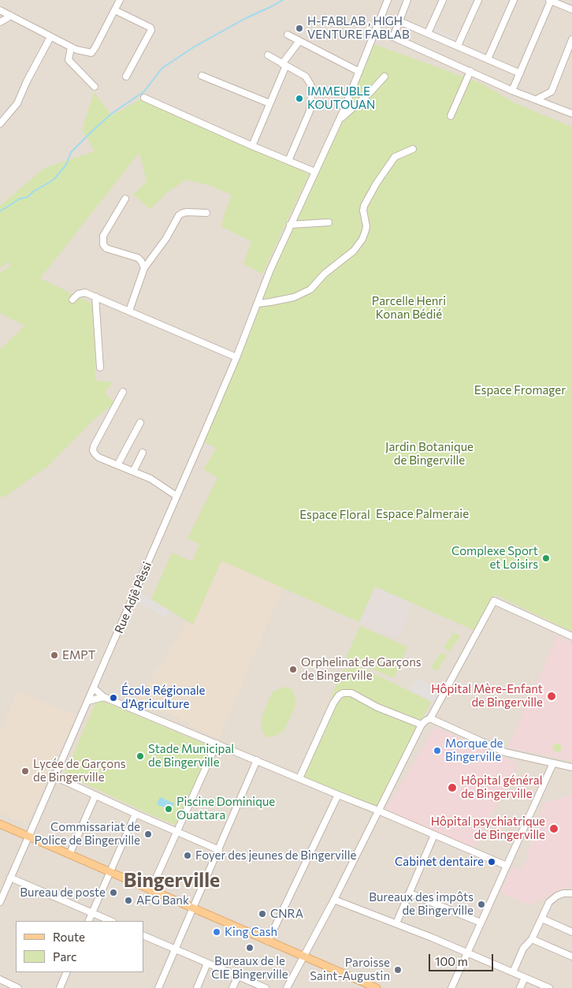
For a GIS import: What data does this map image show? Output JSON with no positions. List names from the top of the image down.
{
  "streets": {
    "street": ["Rue Adjê Pêssi"]
  },
  "districts": ["Bingerville"],
  "parks": [
    "Parcelle Henri Konan Bédié",
    "Espace Fromager",
    "Jardin Botanique de Bingerville",
    "Espace Palmeraie",
    "Espace Floral"
  ],
  "places": [
    "H-FABLAB , HIGH VENTURE FABLAB",
    "IMMEUBLE KOUTOUAN",
    "Complexe Sport et Loisirs",
    "EMPT",
    "Orphelinat de Garçons de Bingerville",
    "Hôpital Mère-Enfant de Bingerville",
    "École Régionale d’Agriculture",
    "Morque de Bingerville",
    "Stade Municipal de Bingerville",
    "Lycée de Garçons de Bingerville",
    "Hôpital général de Bingerville",
    "Piscine Dominique Ouattara",
    "Hôpital psychiatrique de Bingerville",
    "Commissariat de Police de Bingerville",
    "Foyer des jeunes de Bingerville",
    "Cabinet dentaire",
    "Bureau de poste",
    "AFG Bank",
    "Bureaux des impôts de Bingerville",
    "CNRA",
    "King Cash",
    "Bureaux de le CIE Bingerville",
    "Paroisse Saint-Augustin"
  ],
  "legend": ["Route", "Parc"],
  "scale_bar": "100 m"
}
